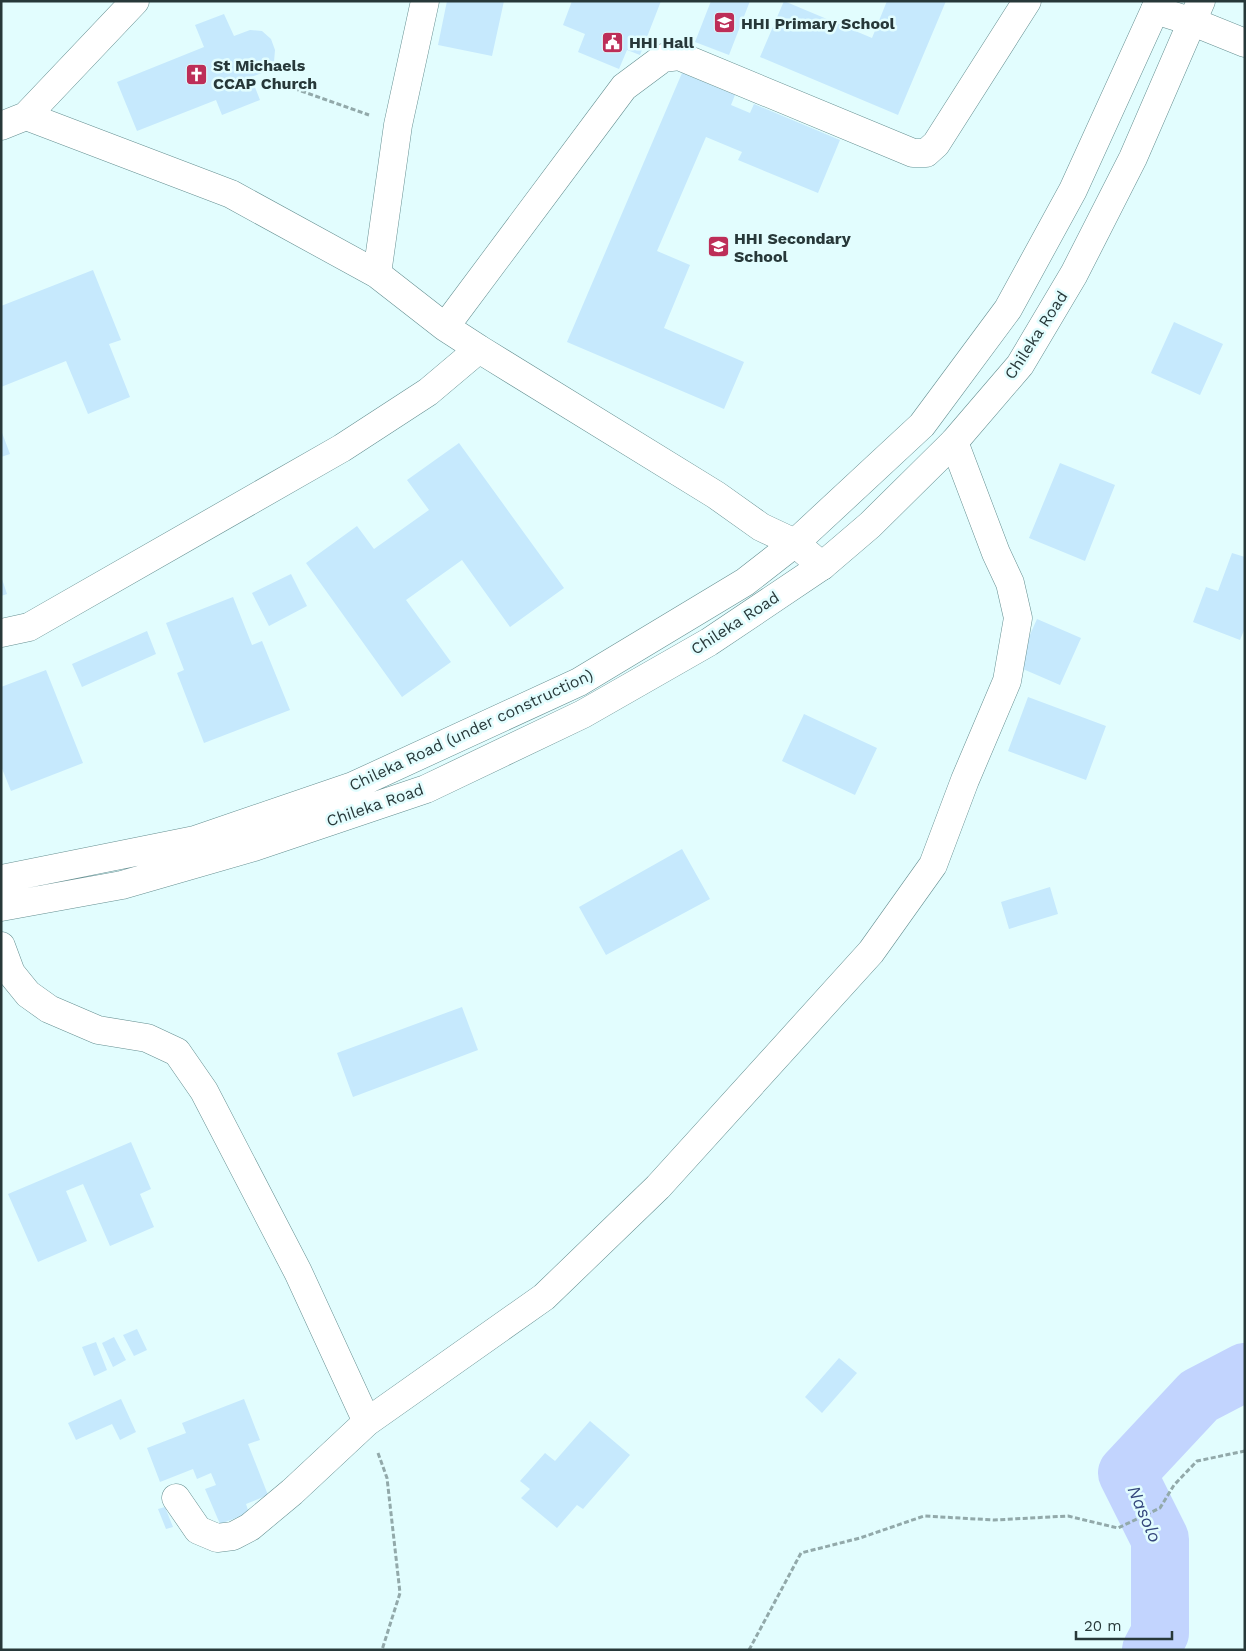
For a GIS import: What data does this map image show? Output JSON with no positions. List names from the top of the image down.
{
  "streets": {
    "main road": ["Chileka Road", "Chileka Road (under construction)"]
  },
  "water": ["Nasolo"],
  "places": {
    "school or university": ["HHI Primary School", "HHI Secondary School"],
    "public building": ["HHI Hall"],
    "church": ["St Michaels CCAP Church"]
  },
  "scale_bar": "20 m"
}
